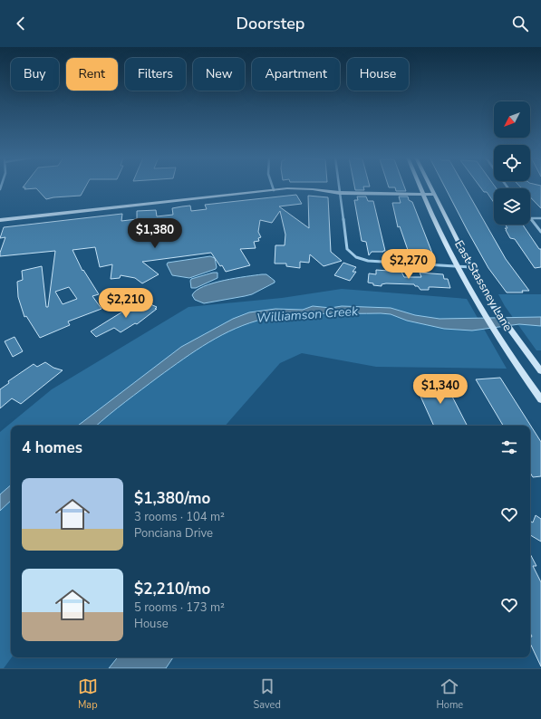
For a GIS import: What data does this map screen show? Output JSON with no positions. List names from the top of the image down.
{
  "streets": {
    "main road": ["East Stassney Lane"]
  },
  "water": ["Williamson Creek"],
  "north": "bottom left",
  "page": {
    "header": "Doorstep",
    "chip": [
      "Buy",
      "Rent",
      "Filters",
      "New",
      "Apartment",
      "House"
    ],
    "price": [
      "$1,380",
      "$2,270",
      "$2,210",
      "$1,340"
    ],
    "heading": "4 homes",
    "list": [
      {
        "name": "$1,380/mo",
        "note": "3 rooms · 104 m² · Ponciana Drive"
      },
      {
        "name": "$2,210/mo",
        "note": "5 rooms · 173 m² · House"
      }
    ],
    "tabs": ["Map", "Saved", "Home"]
  }
}
